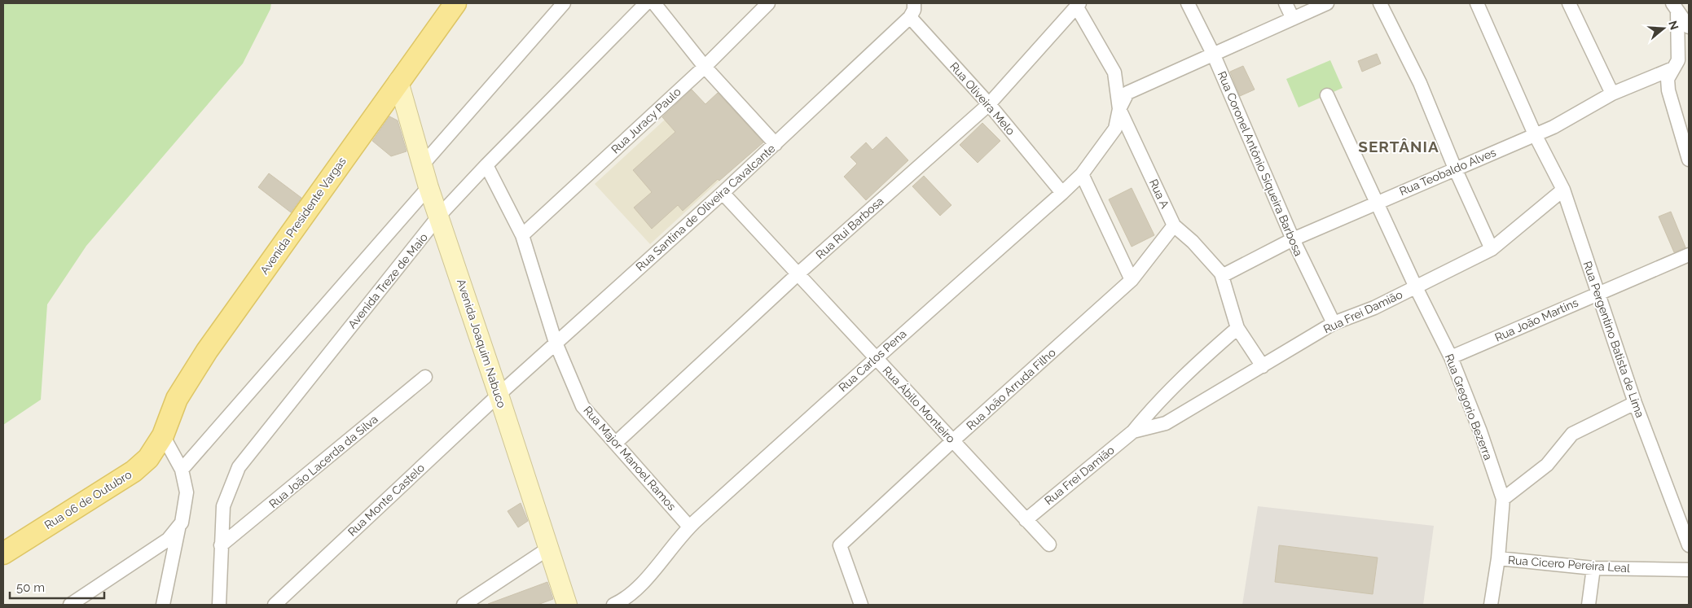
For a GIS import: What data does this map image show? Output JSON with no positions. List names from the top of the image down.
{
  "streets": {
    "main road": ["Avenida Presidente Vargas", "Avenida Joaquim Nabuco", "Rua 06 de Outubro"],
    "street": [
      "Rua Oliveira Melo",
      "Rua Juracy Paulo",
      "Rua Coronel Antônio Siqueira Barbosa",
      "Rua Teobaldo Alves",
      "Rua A",
      "Rua Santina de Oliveira Cavalcante",
      "Rua Rui Barbosa",
      "Avenida Treze de Maio",
      "Rua Frei Damião",
      "Rua João Martins",
      "Rua Pergentino Batista de Lima",
      "Rua Carlos Pena",
      "Rua João Arruda Filho",
      "Rua Ábilo Monteiro",
      "Rua Gregorio Bezerra",
      "Rua Major Manoel Ramos",
      "Rua João Lacerda da Silva",
      "Rua Monte Castelo",
      "Rua Cicero Pereira Leal"
    ]
  },
  "crossings": [
    ["Rua Oliveira Melo", "Rua Santina de Oliveira Cavalcante"],
    ["Rua Oliveira Melo", "Rua Rui Barbosa"],
    ["Rua Oliveira Melo", "Rua Carlos Pena"],
    ["Rua Juracy Paulo", "Rua Major Manoel Ramos"],
    ["Rua Coronel Antônio Siqueira Barbosa", "Rua Teobaldo Alves"],
    ["Rua Coronel Antônio Siqueira Barbosa", "Rua Frei Damião"],
    ["Rua Teobaldo Alves", "Rua A"],
    ["Rua Teobaldo Alves", "Rua Pergentino Batista de Lima"],
    ["Rua Teobaldo Alves", "Rua Gregorio Bezerra"],
    ["Rua A", "Rua Rui Barbosa"],
    ["Rua A", "Rua Frei Damião"],
    ["Rua A", "Rua Carlos Pena"],
    ["Rua A", "Rua João Arruda Filho"],
    ["Rua Santina de Oliveira Cavalcante", "Avenida Joaquim Nabuco"],
    ["Rua Santina de Oliveira Cavalcante", "Rua Ábilo Monteiro"],
    ["Rua Santina de Oliveira Cavalcante", "Rua Major Manoel Ramos"],
    ["Rua Santina de Oliveira Cavalcante", "Rua Monte Castelo"],
    ["Avenida Presidente Vargas", "Avenida Joaquim Nabuco"],
    ["Avenida Presidente Vargas", "Rua 06 de Outubro"],
    ["Rua Rui Barbosa", "Rua Ábilo Monteiro"],
    ["Rua Rui Barbosa", "Rua Major Manoel Ramos"],
    ["Avenida Treze de Maio", "Avenida Joaquim Nabuco"],
    ["Avenida Treze de Maio", "Rua Major Manoel Ramos"],
    ["Avenida Treze de Maio", "Rua João Lacerda da Silva"],
    ["Rua Frei Damião", "Rua Pergentino Batista de Lima"],
    ["Rua Frei Damião", "Rua Ábilo Monteiro"],
    ["Rua Frei Damião", "Rua Gregorio Bezerra"],
    ["Rua João Martins", "Rua Pergentino Batista de Lima"],
    ["Rua João Martins", "Rua Gregorio Bezerra"],
    ["Avenida Joaquim Nabuco", "Rua Monte Castelo"],
    ["Rua Carlos Pena", "Rua Ábilo Monteiro"],
    ["Rua Carlos Pena", "Rua Major Manoel Ramos"],
    ["Rua João Arruda Filho", "Rua Ábilo Monteiro"],
    ["Rua Gregorio Bezerra", "Rua Cicero Pereira Leal"]
  ],
  "districts": ["SERTÂNIA"],
  "scale_bar": "50 m",
  "north": "right"
}
